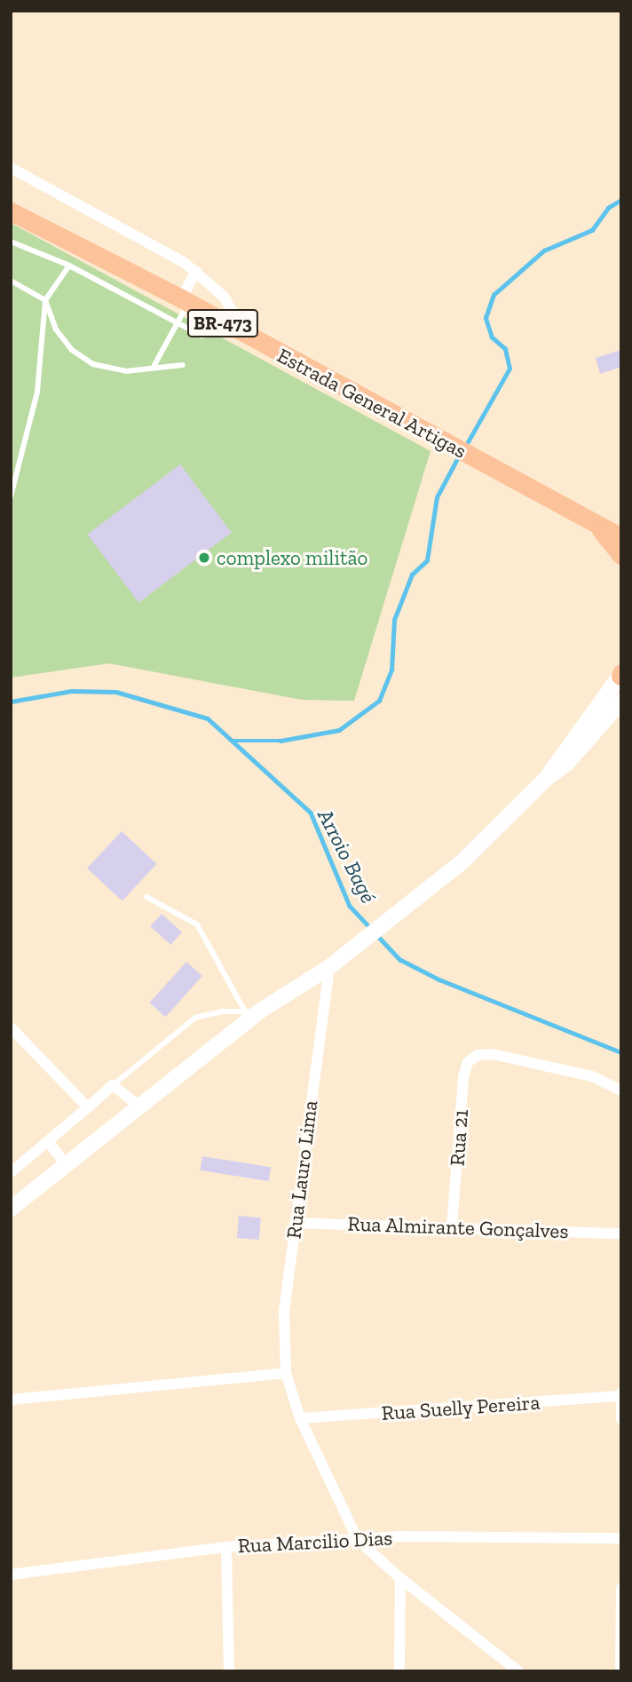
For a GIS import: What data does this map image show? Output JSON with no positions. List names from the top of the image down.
{
  "streets": {
    "main road": ["BR-473", "Estrada General Artigas"],
    "street": [
      "Rua 21",
      "Rua Lauro Lima",
      "Rua Almirante Gonçalves",
      "Rua Suelly Pereira",
      "Rua Marcilio Dias"
    ]
  },
  "crossings": [
    ["Rua 21", "Rua Almirante Gonçalves"],
    ["Rua Lauro Lima", "Rua Almirante Gonçalves"],
    ["Rua Lauro Lima", "Rua Suelly Pereira"],
    ["Rua Lauro Lima", "Rua Marcilio Dias"]
  ],
  "water": ["Arroio Bagé"],
  "places": ["complexo militão"]
}
